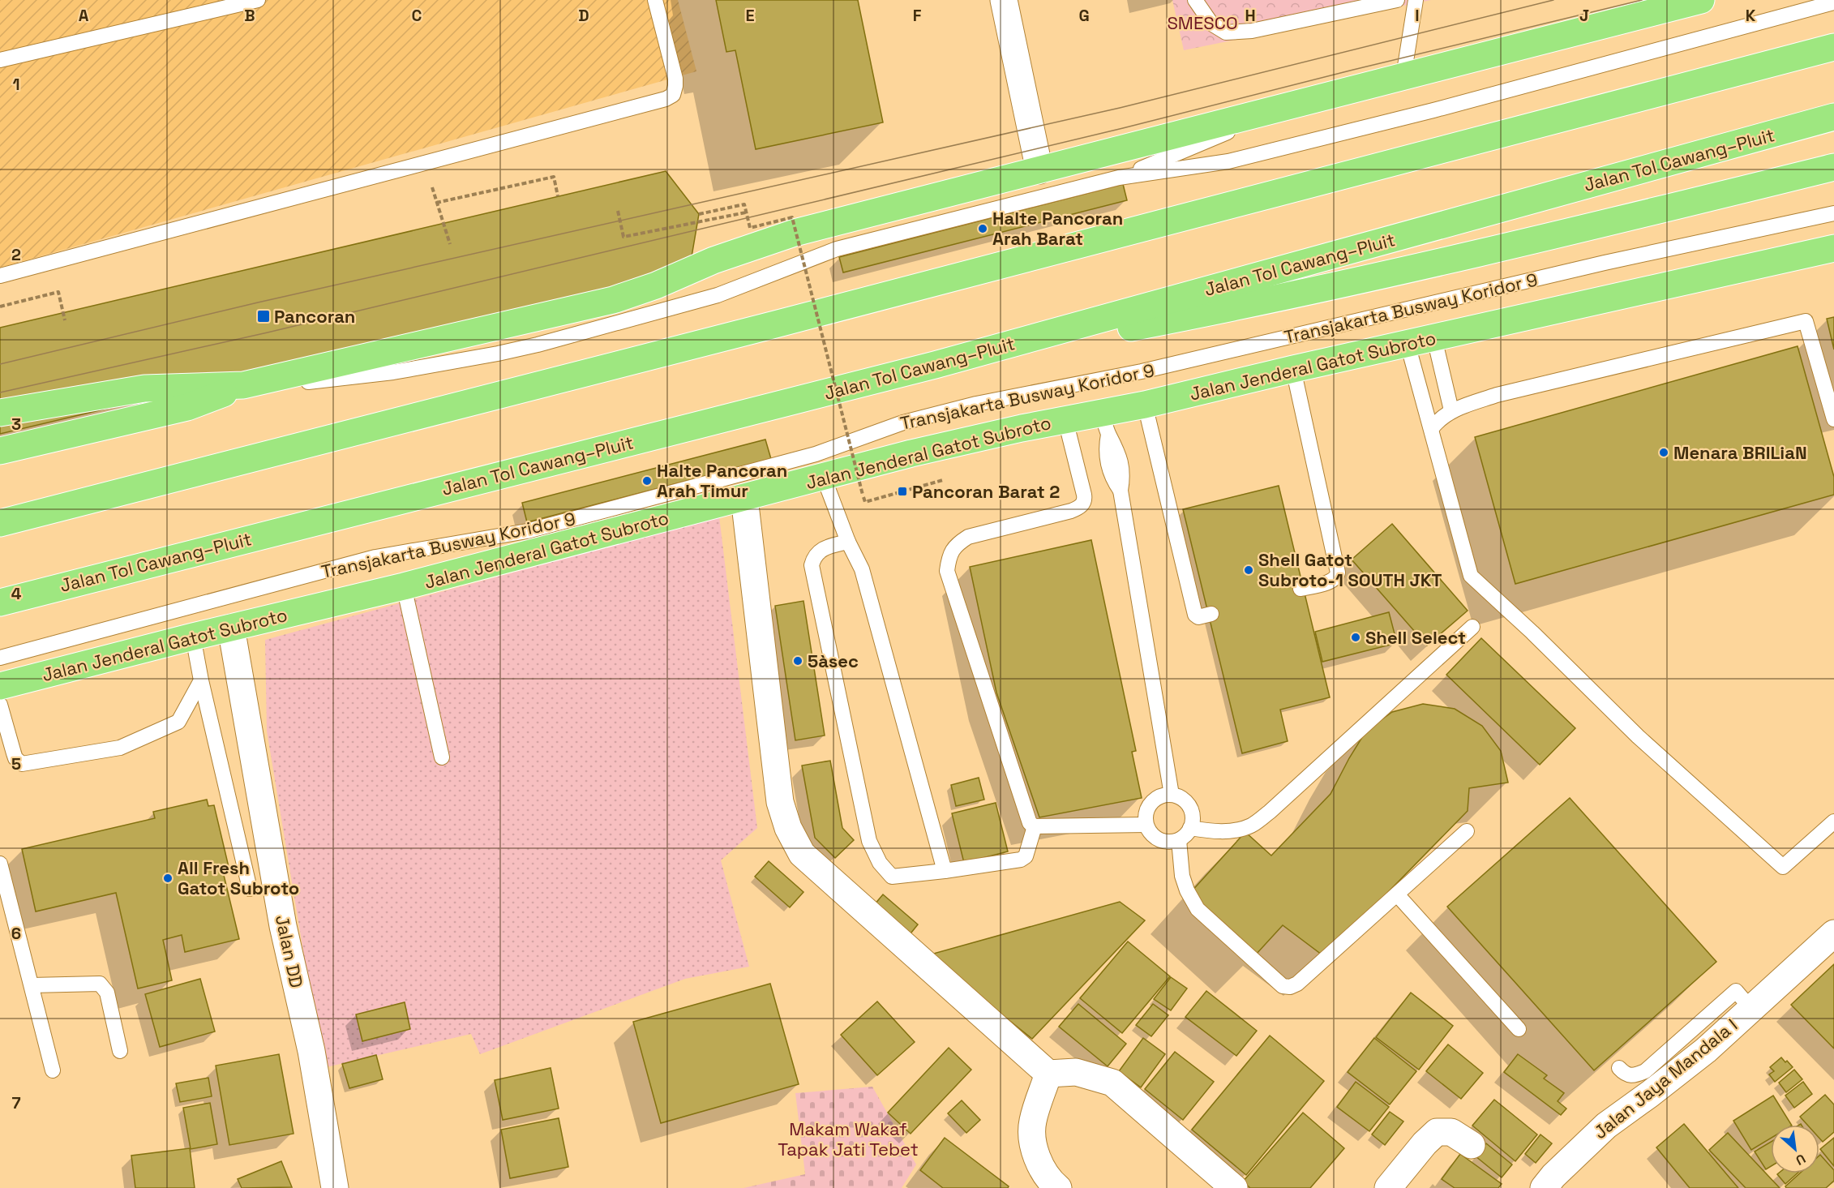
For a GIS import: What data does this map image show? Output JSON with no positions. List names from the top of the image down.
{
  "streets": {
    "highway": ["Jalan Tol Cawang–Pluit", "Jalan Jenderal Gatot Subroto"],
    "street": ["Jalan DD", "Jalan Jaya Mandala I"],
    "lane": ["Transjakarta Busway Koridor 9"]
  },
  "crossings": [
    ["Jalan Jenderal Gatot Subroto", "Jalan DD"]
  ],
  "parks": ["SMESCO", "Makam Wakaf Tapak Jati Tebet"],
  "places": {
    "other": [
      "Halte Pancoran Arah Barat",
      "Menara BRILiaN",
      "Halte Pancoran Arah Timur",
      "Shell Gatot Subroto-1 SOUTH JKT",
      "Shell Select",
      "5àsec",
      "All Fresh Gatot Subroto"
    ],
    "transit": ["Pancoran", "Pancoran Barat 2"]
  },
  "north": "bottom right",
  "grid": {
    "columns": [
      "A",
      "B",
      "C",
      "D",
      "E",
      "F",
      "G",
      "H",
      "I",
      "J",
      "K"
    ],
    "rows": [
      "1",
      "2",
      "3",
      "4",
      "5",
      "6",
      "7"
    ]
  }
}
